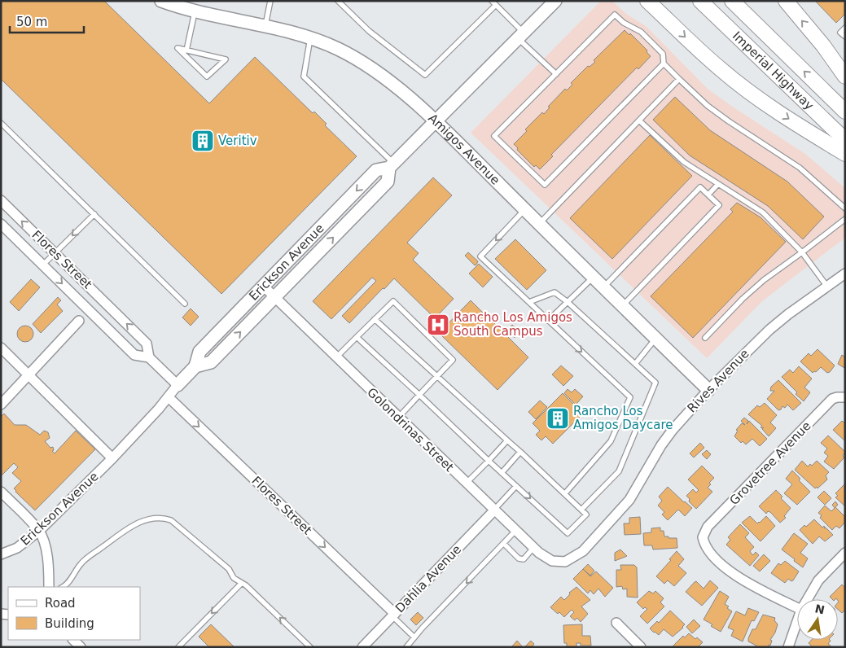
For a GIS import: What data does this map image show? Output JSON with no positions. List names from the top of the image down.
{
  "streets": {
    "main road": ["Imperial Highway"],
    "street": [
      "Amigos Avenue",
      "Flores Street",
      "Erickson Avenue",
      "Rives Avenue",
      "Golondrinas Street",
      "Grovetree Avenue",
      "Dahlia Avenue"
    ]
  },
  "crossings": [
    ["Amigos Avenue", "Erickson Avenue"],
    ["Amigos Avenue", "Rives Avenue"],
    ["Flores Street", "Erickson Avenue"],
    ["Flores Street", "Dahlia Avenue"],
    ["Erickson Avenue", "Golondrinas Street"],
    ["Rives Avenue", "Golondrinas Street"],
    ["Golondrinas Street", "Dahlia Avenue"]
  ],
  "places": {
    "building": ["Veritiv", "Rancho Los Amigos Daycare"],
    "hospital": ["Rancho Los Amigos South Campus"]
  },
  "legend": ["Road", "Building"],
  "scale_bar": "50 m",
  "north": "top"
}
